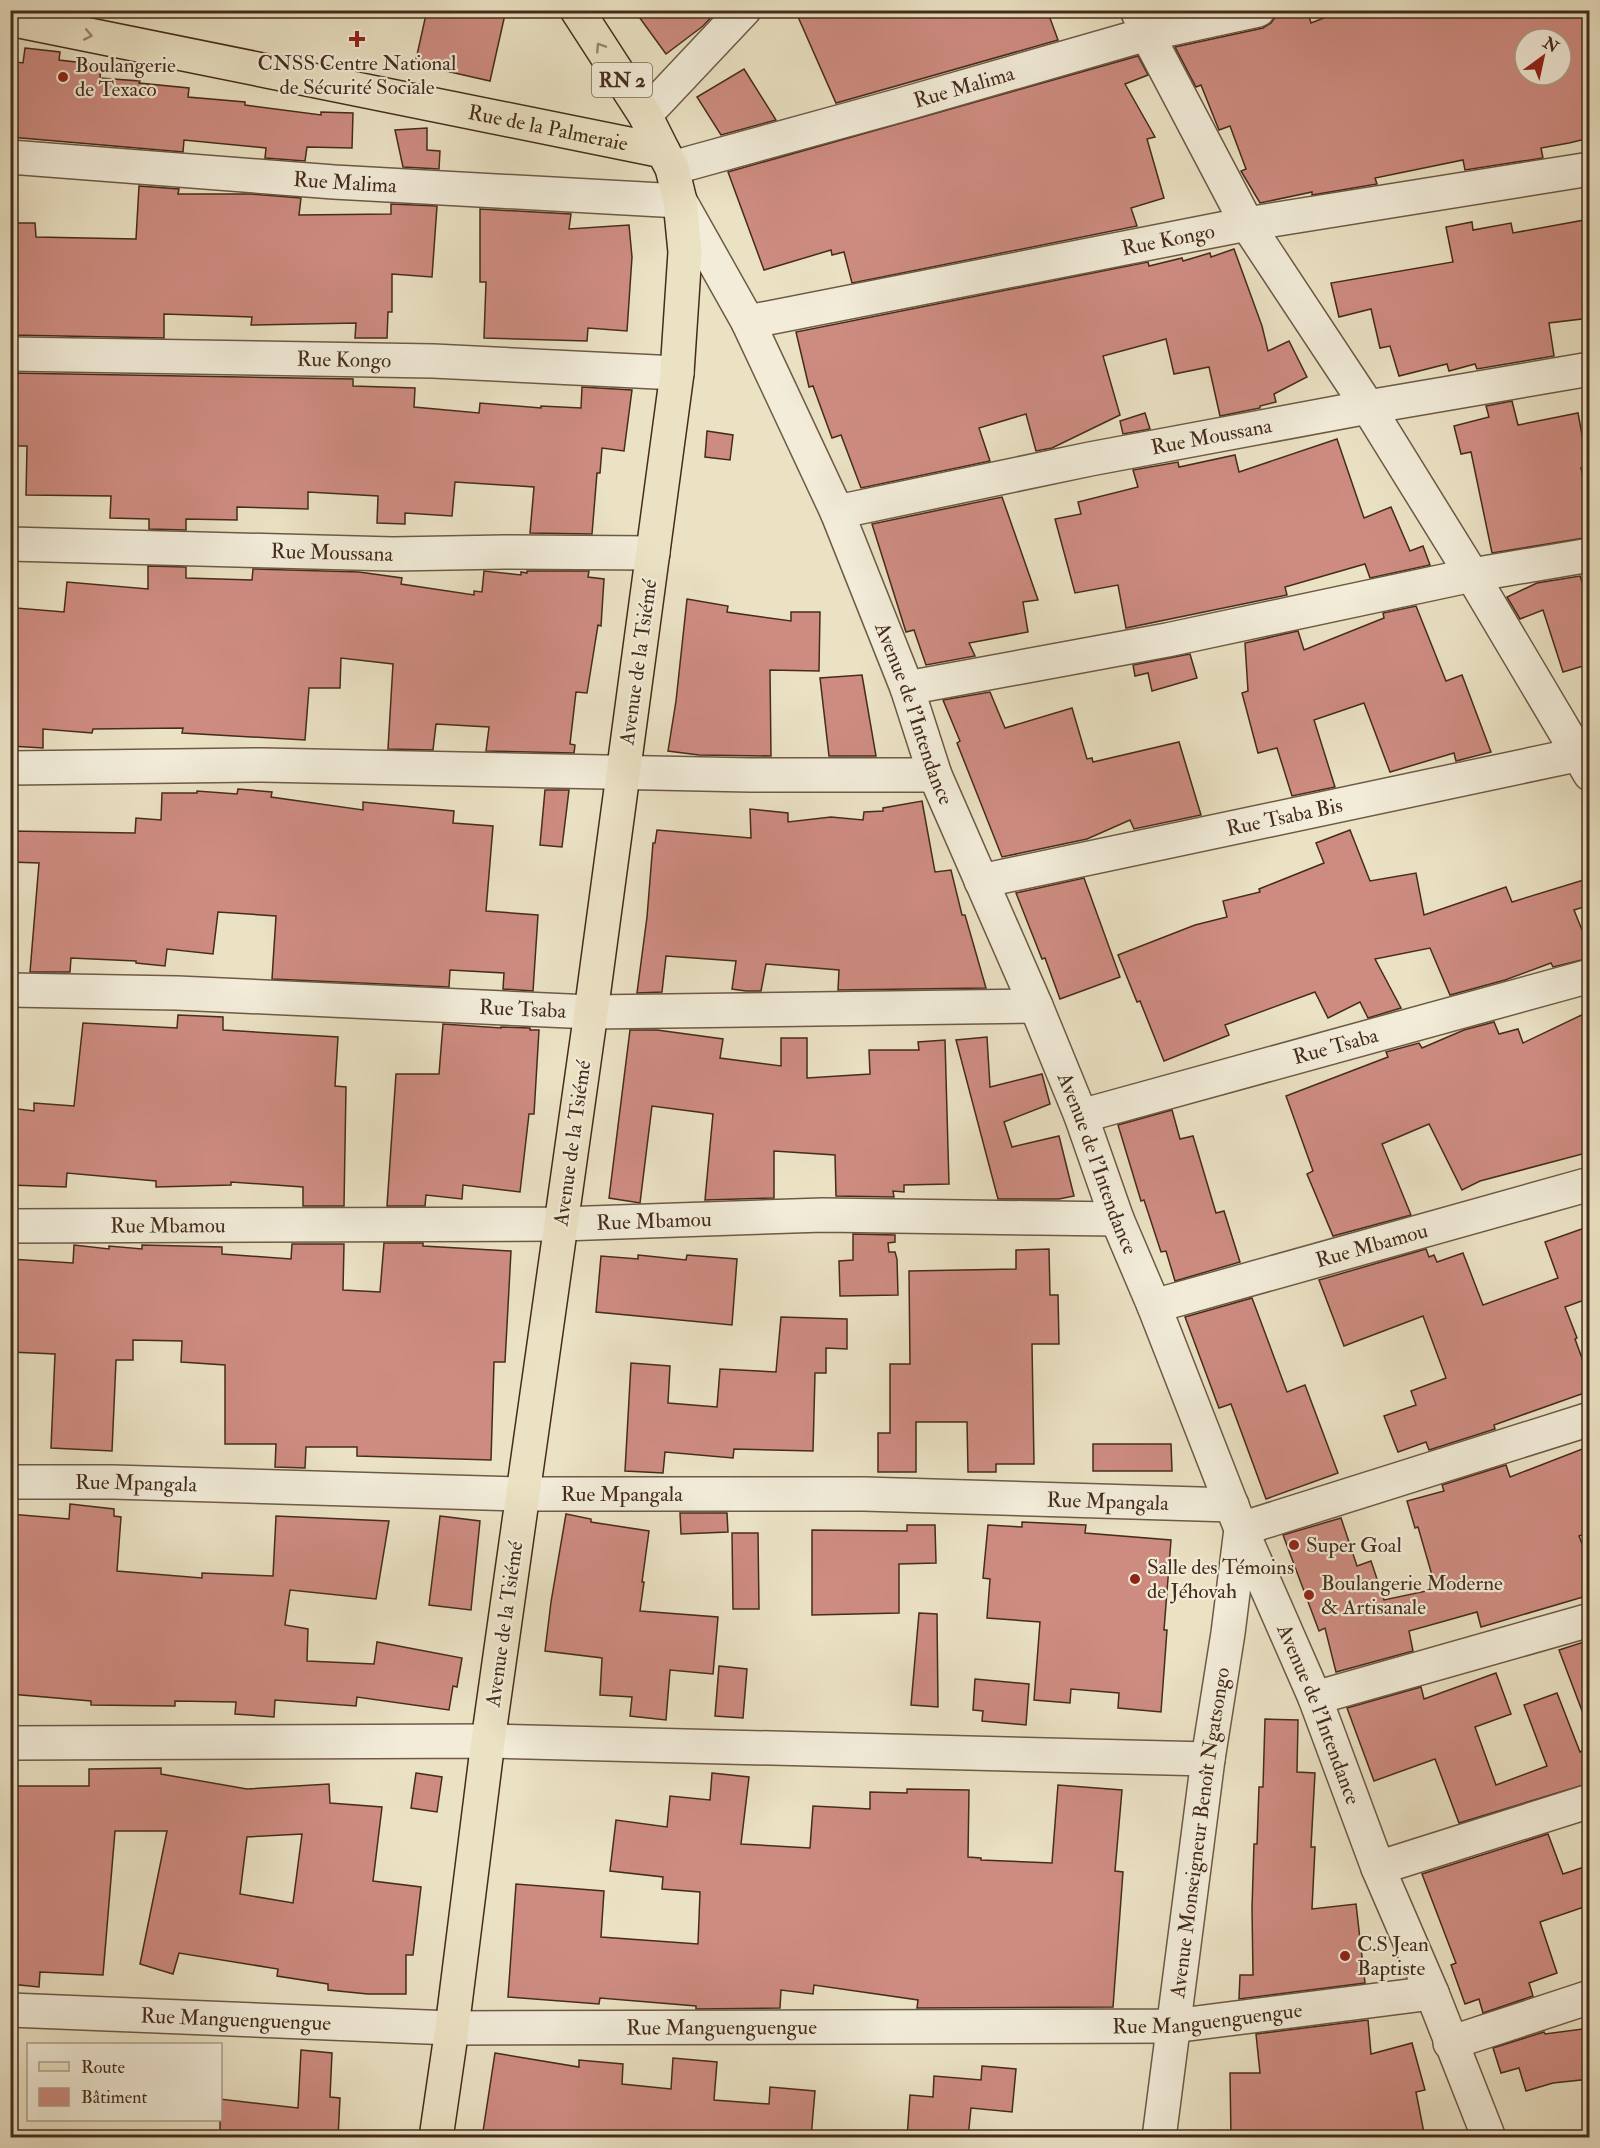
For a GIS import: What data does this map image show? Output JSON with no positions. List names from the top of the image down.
{
  "streets": {
    "main road": ["RN 2", "Rue de la Palmeraie", "Avenue de la Tsiémé"],
    "street": [
      "Rue Malima",
      "Rue Kongo",
      "Rue Moussana",
      "Avenue de l'Intendance",
      "Rue Tsaba Bis",
      "Rue Tsaba",
      "Rue Mbamou",
      "Rue Mpangala",
      "Avenue Monseigneur Benoît Ngatsongo",
      "Rue Manguenguengue"
    ]
  },
  "crossings": [
    ["RN 2", "Rue Malima"],
    ["RN 2", "Rue de la Palmeraie"],
    ["RN 2", "Avenue de la Tsiémé"],
    ["Rue Malima", "Rue de la Palmeraie"],
    ["Rue Malima", "Avenue de la Tsiémé"],
    ["Rue Malima", "Avenue de l'Intendance"],
    ["Rue de la Palmeraie", "Avenue de la Tsiémé"],
    ["Rue Kongo", "Avenue de la Tsiémé"],
    ["Rue Kongo", "Avenue de l'Intendance"],
    ["Rue Moussana", "Avenue de la Tsiémé"],
    ["Rue Moussana", "Avenue de l'Intendance"],
    ["Avenue de la Tsiémé", "Avenue de l'Intendance"],
    ["Avenue de la Tsiémé", "Rue Tsaba"],
    ["Avenue de la Tsiémé", "Rue Mbamou"],
    ["Avenue de la Tsiémé", "Rue Mpangala"],
    ["Avenue de la Tsiémé", "Rue Manguenguengue"],
    ["Avenue de l'Intendance", "Rue Tsaba Bis"],
    ["Avenue de l'Intendance", "Rue Tsaba"],
    ["Avenue de l'Intendance", "Rue Mbamou"],
    ["Avenue de l'Intendance", "Rue Mpangala"],
    ["Avenue de l'Intendance", "Avenue Monseigneur Benoît Ngatsongo"],
    ["Avenue de l'Intendance", "Rue Manguenguengue"],
    ["Rue Mpangala", "Avenue Monseigneur Benoît Ngatsongo"],
    ["Avenue Monseigneur Benoît Ngatsongo", "Rue Manguenguengue"]
  ],
  "one_way": ["Rue de la Palmeraie"],
  "places": {
    "health": ["CNSS Centre National de Sécurité Sociale"],
    "other": [
      "Boulangerie de Texaco",
      "Super Goal",
      "Salle des Témoins de Jéhovah",
      "Boulangerie Moderne & Artisanale",
      "C.S Jean Baptiste"
    ]
  },
  "legend": ["Route", "Bâtiment"],
  "north": "top right"
}
